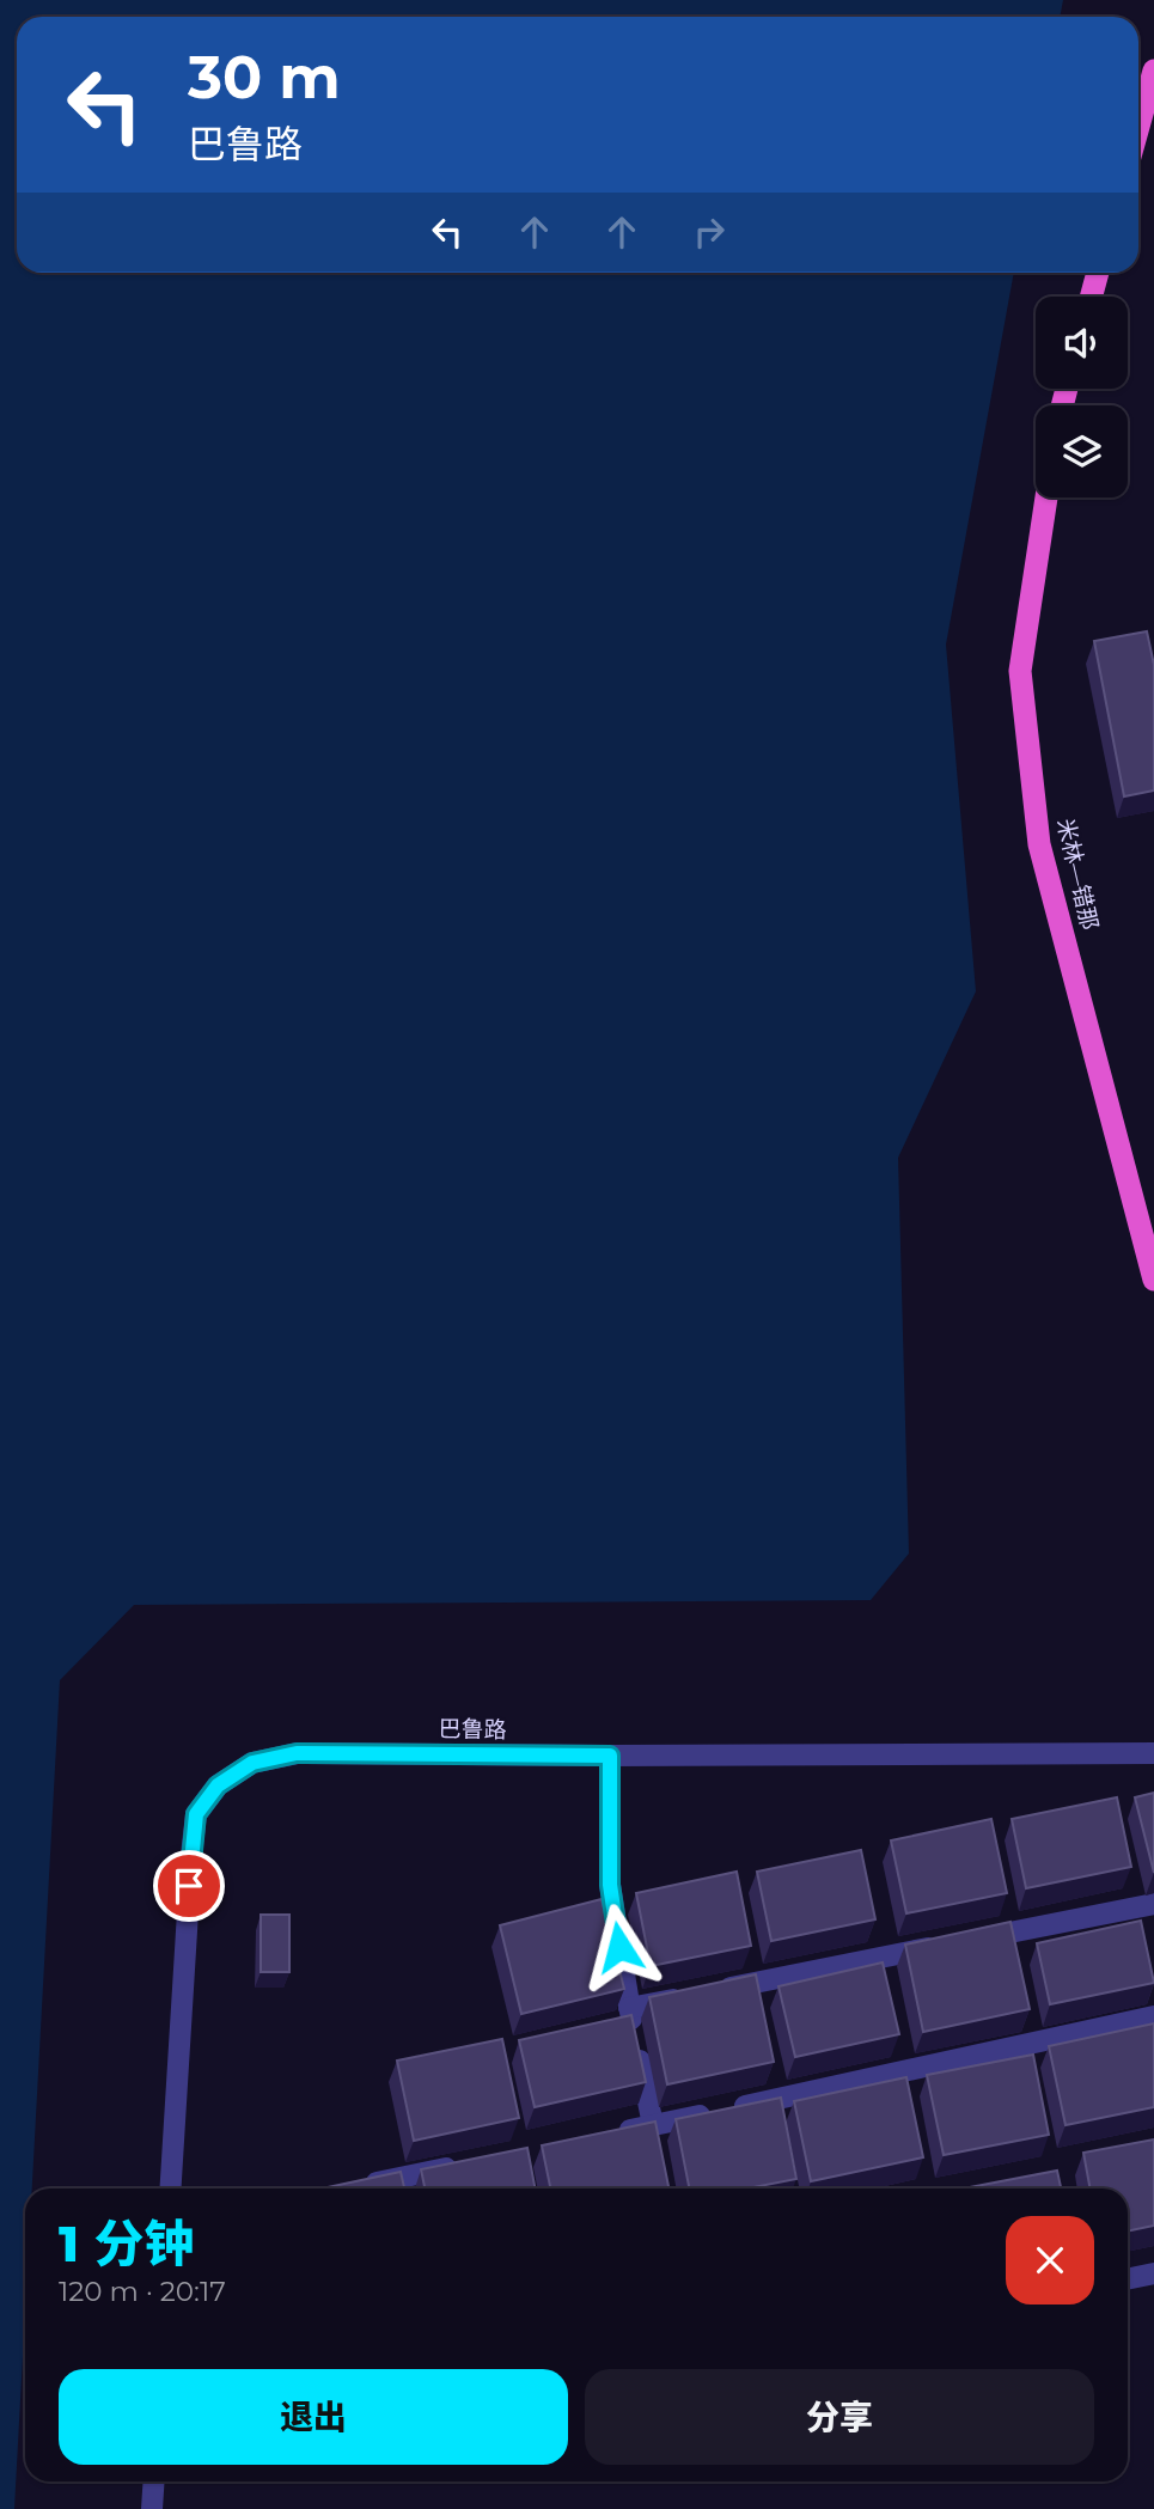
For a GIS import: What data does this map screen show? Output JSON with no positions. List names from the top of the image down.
{
  "streets": {
    "highway": ["米林—错那"],
    "street": ["巴鲁路"]
  },
  "page": {
    "turn": ["30 m", "巴鲁路"],
    "heading": ["1 分钟", "120 m · 20:17"],
    "buttons": ["退出", "分享"]
  }
}
